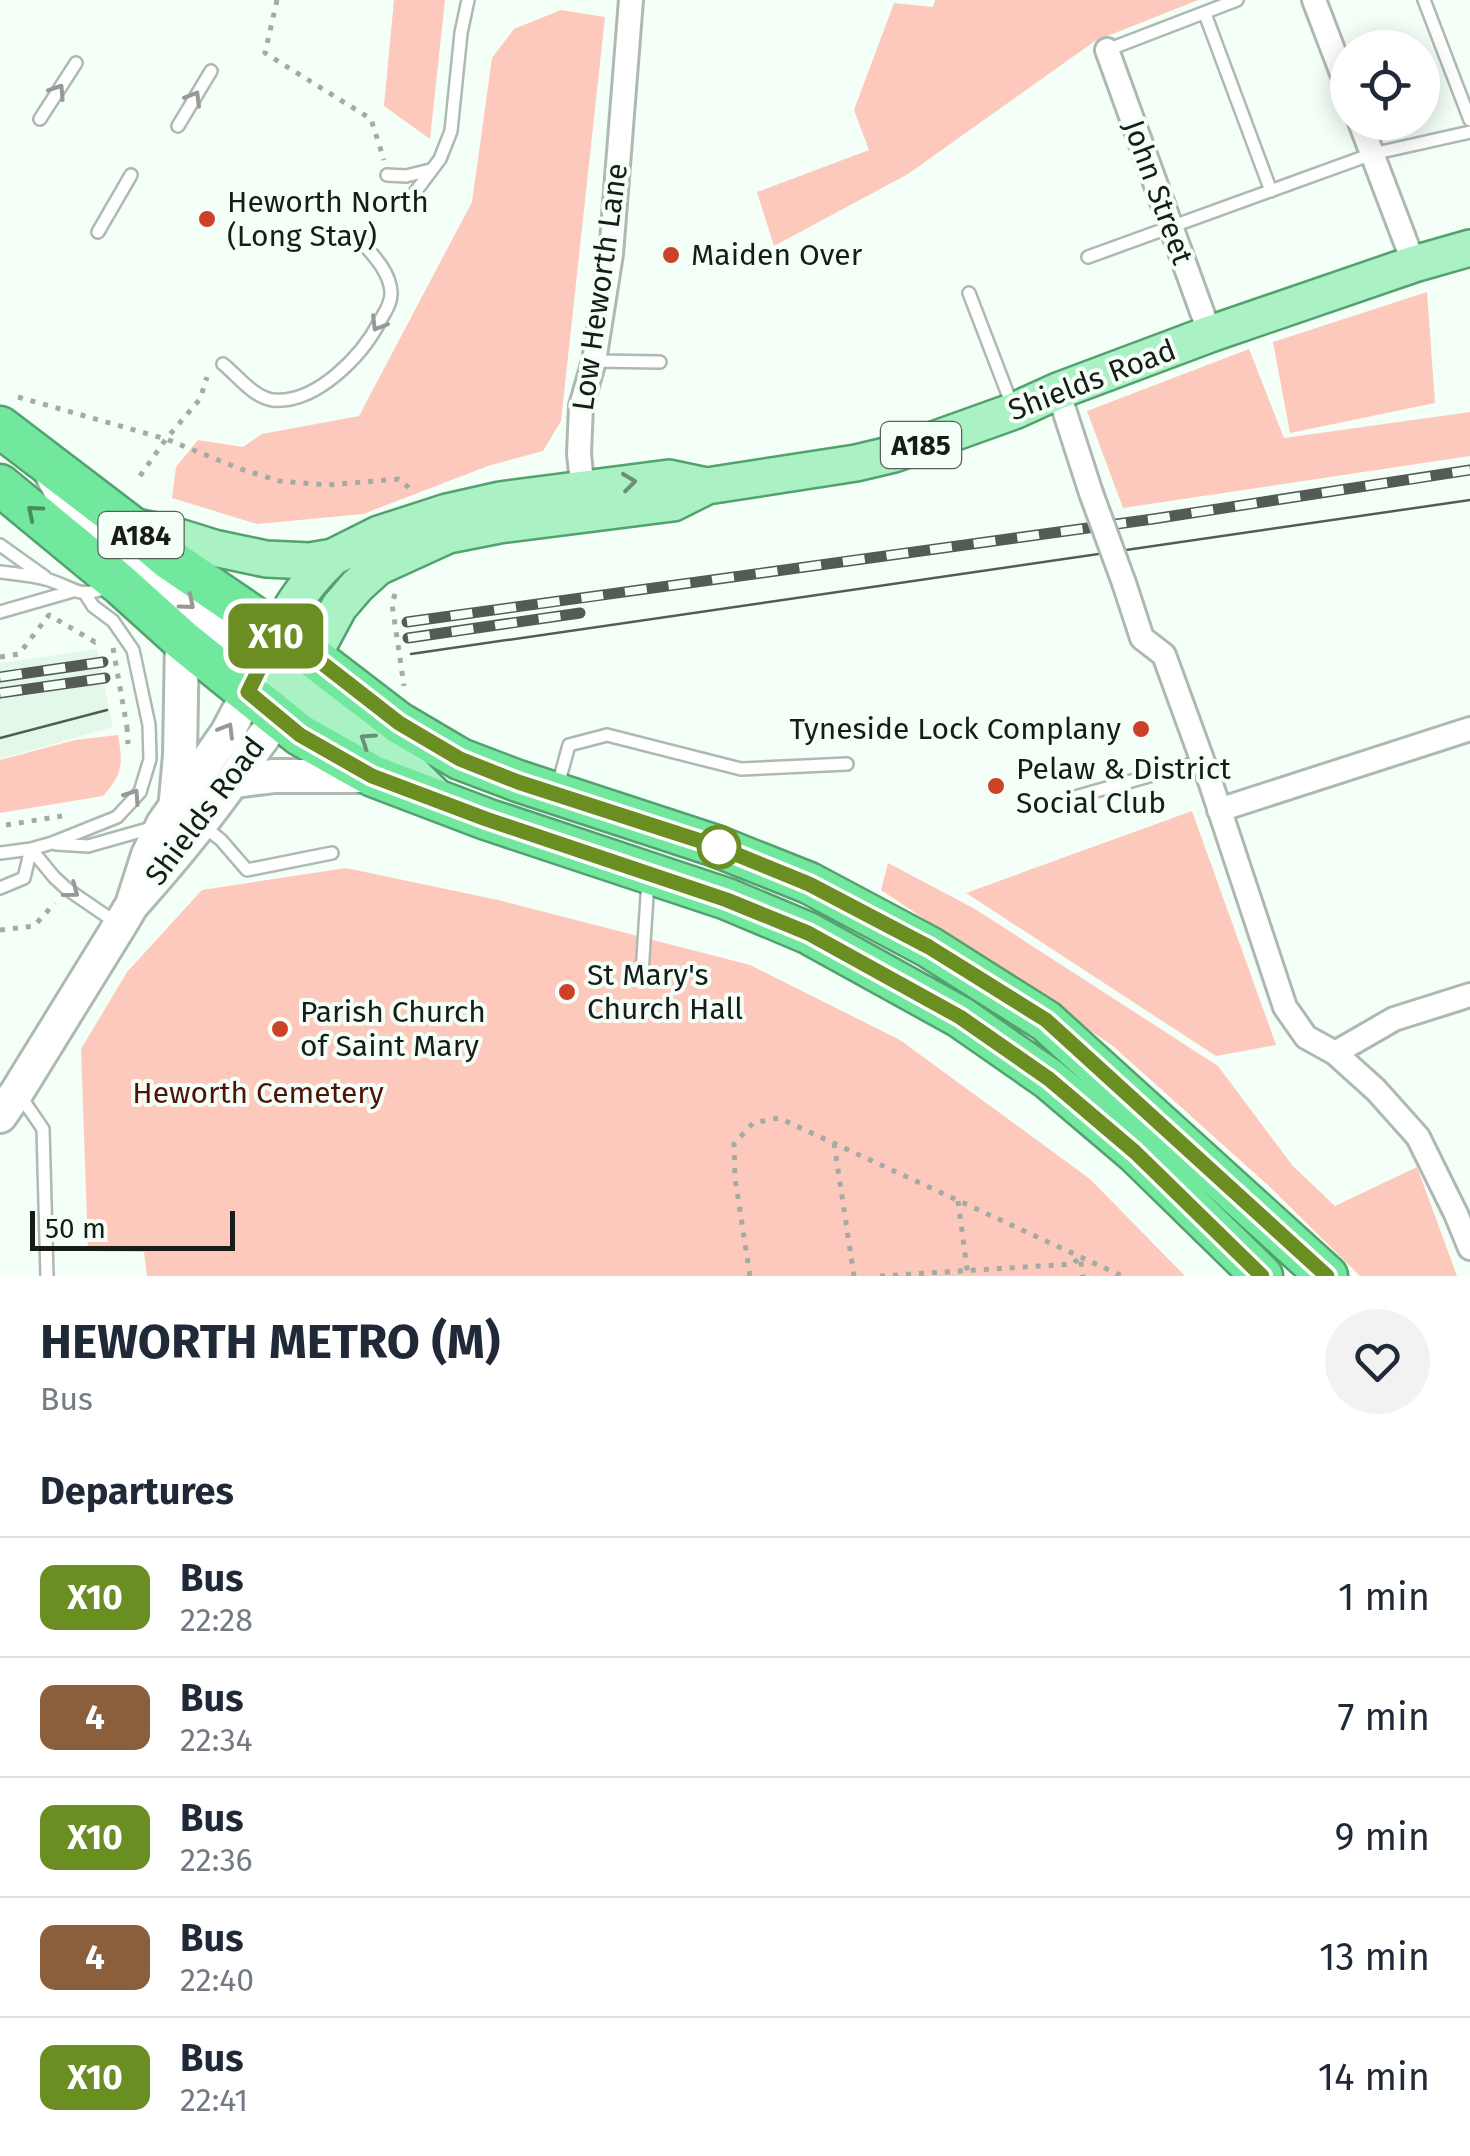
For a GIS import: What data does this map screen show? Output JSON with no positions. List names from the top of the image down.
{
  "streets": {
    "highway": ["A184"],
    "main road": ["Shields Road", "A185"],
    "street": ["John Street", "Low Heworth Lane"]
  },
  "crossings": [
    ["John Street", "Shields Road"],
    ["Low Heworth Lane", "Shields Road"],
    ["Low Heworth Lane", "A185"],
    ["Shields Road", "A185"],
    ["Shields Road", "A184"],
    ["A185", "A184"]
  ],
  "parks": ["Heworth Cemetery"],
  "places": [
    "Heworth North (Long Stay)",
    "Maiden Over",
    "Tyneside Lock Complany",
    "Pelaw & District Social Club",
    "St Mary's Church Hall",
    "Parish Church of Saint Mary"
  ],
  "lines": ["bus line X10"],
  "scale_bar": "50 m",
  "page": {
    "on_map": "X10",
    "scale": "50 m",
    "heading": [
      ["HEWORTH METRO (M)", "Bus"],
      "Departures"
    ],
    "list": [
      {
        "mark": "X10",
        "name": "Bus",
        "note": "22:28",
        "value": "1 min"
      },
      {
        "mark": "4",
        "name": "Bus",
        "note": "22:34",
        "value": "7 min"
      },
      {
        "mark": "X10",
        "name": "Bus",
        "note": "22:36",
        "value": "9 min"
      },
      {
        "mark": "4",
        "name": "Bus",
        "note": "22:40",
        "value": "13 min"
      },
      {
        "mark": "X10",
        "name": "Bus",
        "note": "22:41",
        "value": "14 min"
      }
    ]
  }
}
